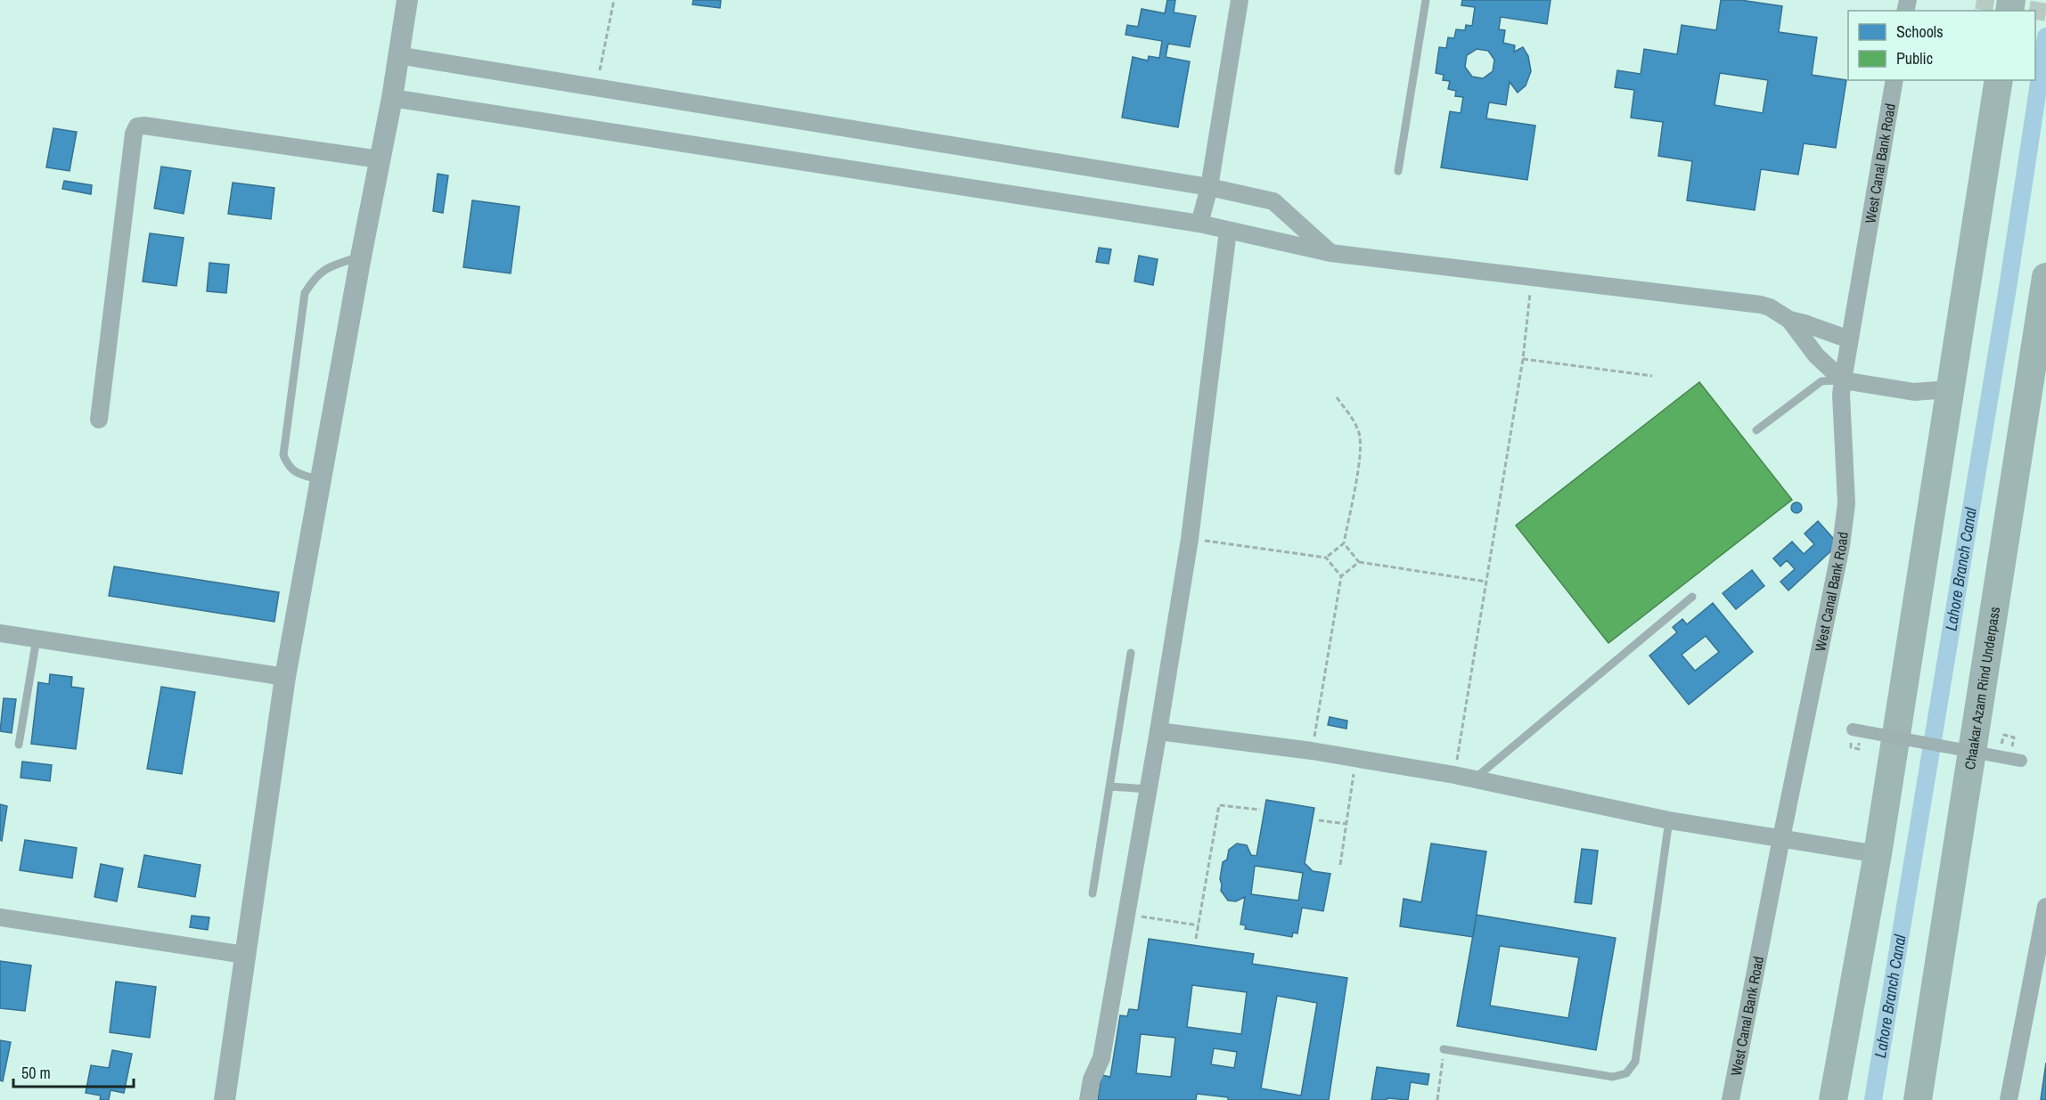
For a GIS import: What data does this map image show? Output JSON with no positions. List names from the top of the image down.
{
  "streets": {
    "highway": ["Chaakar Azam Rind Underpass"],
    "street": ["West Canal Bank Road"]
  },
  "water": ["Lahore Branch Canal"],
  "legend": ["Schools", "Public"],
  "scale_bar": "50 m"
}
